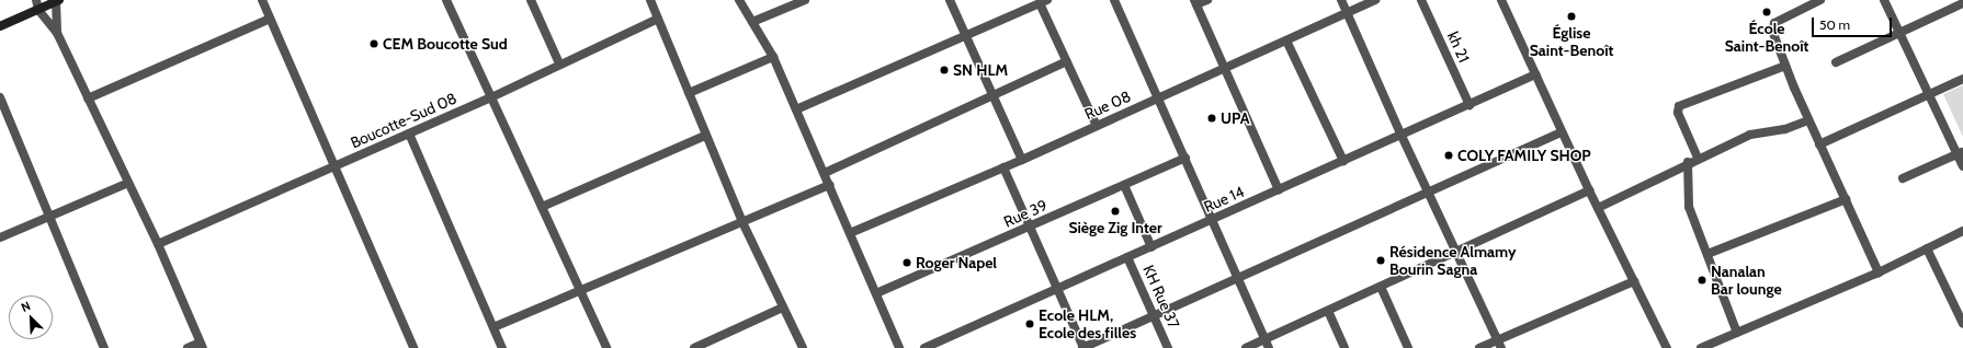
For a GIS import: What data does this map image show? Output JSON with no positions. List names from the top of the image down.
{
  "streets": {
    "street": [
      "kh 21",
      "Rue 08",
      "Boucotte-Sud 08",
      "Rue 14",
      "Rue 39",
      "KH Rue 37"
    ]
  },
  "crossings": [
    ["kh 21", "Rue 14"],
    ["Rue 14", "KH Rue 37"]
  ],
  "places": [
    "École Saint-Benoît",
    "Église Saint-Benoît",
    "CEM Boucotte Sud",
    "SN HLM",
    "UPA",
    "COLY FAMILY SHOP",
    "Siège Zig Inter",
    "Résidence Almamy Bourin Sagna",
    "Roger Napel",
    "Nanalan Bar lounge",
    "Ecole HLM, Ecole des filles"
  ],
  "scale_bar": "50 m",
  "north": "top left"
}
